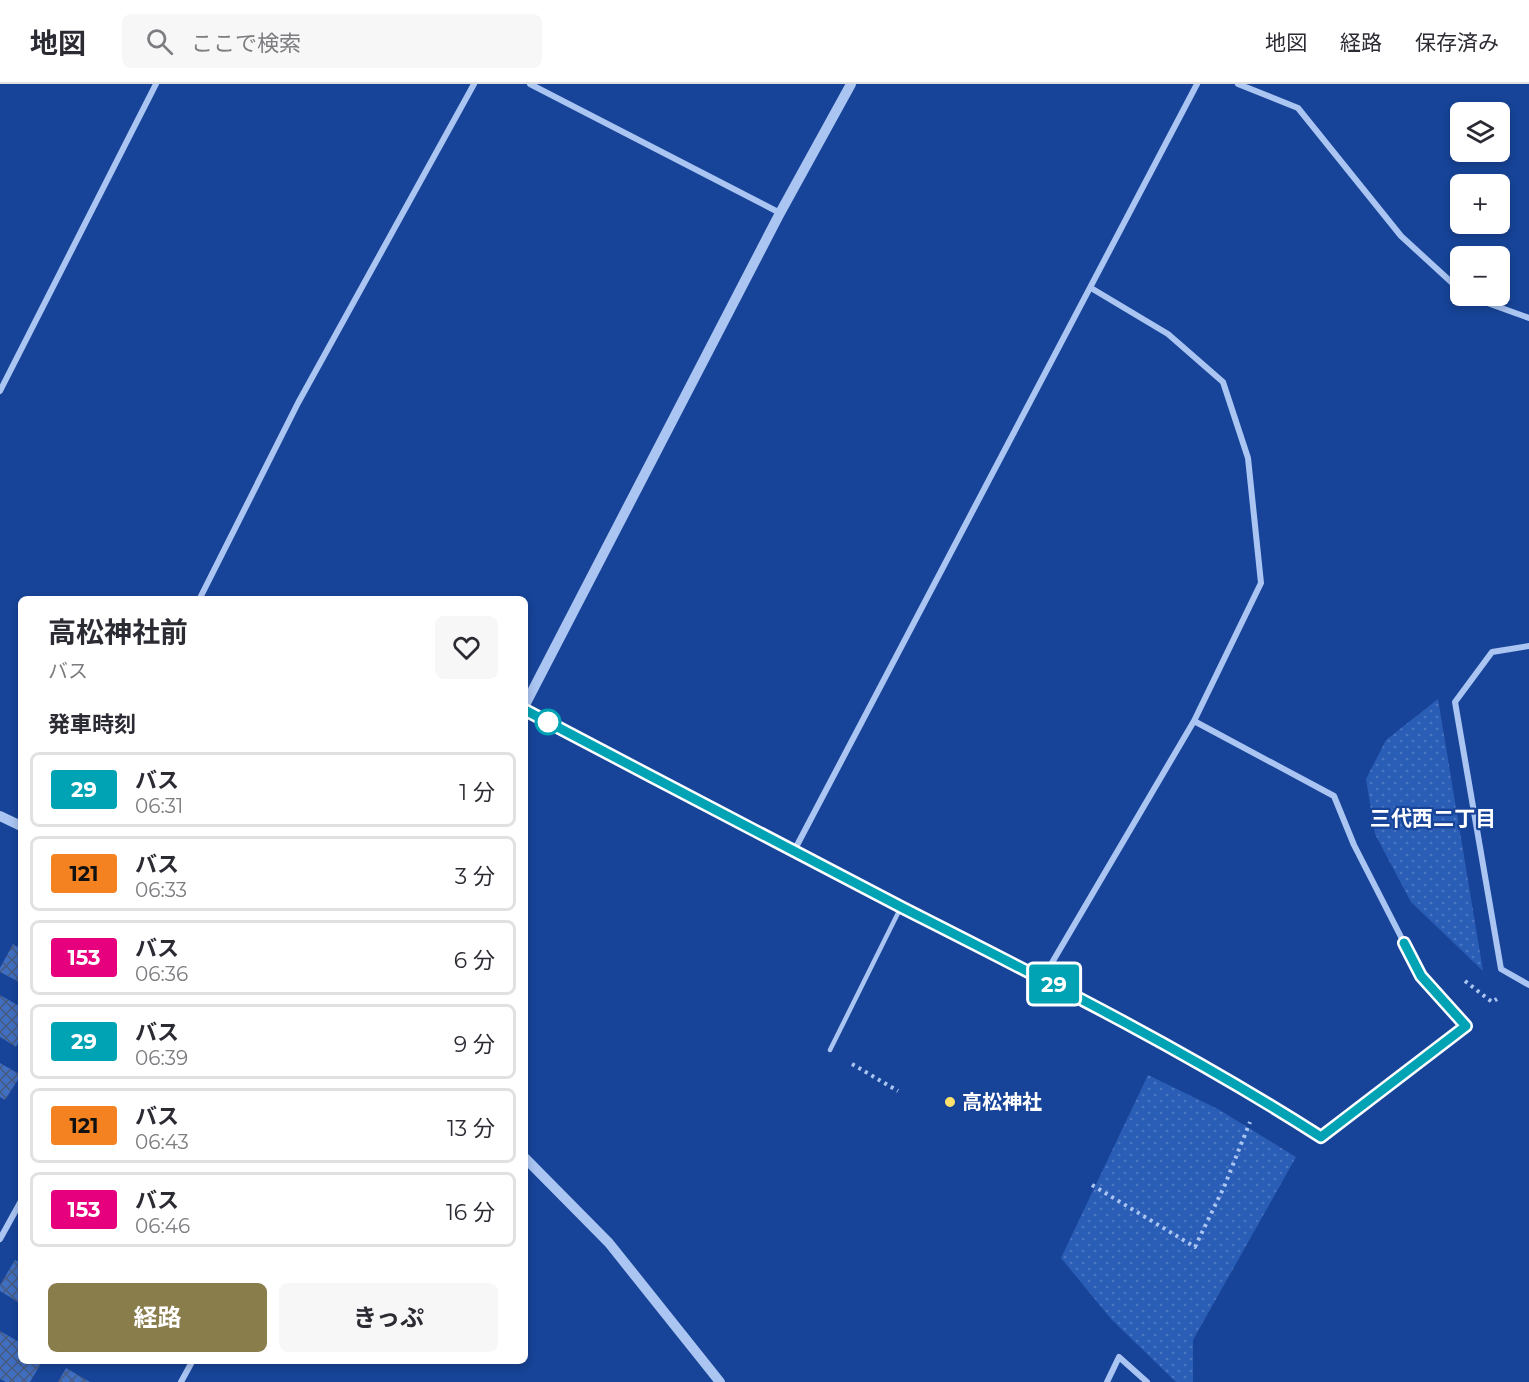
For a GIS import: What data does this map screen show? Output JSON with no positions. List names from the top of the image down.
{
  "districts": ["三代西二丁目"],
  "places": ["高松神社"],
  "lines": ["bus line 29"],
  "page": {
    "header": "地図",
    "search": "ここで検索",
    "nav": ["地図", "経路", "保存済み"],
    "on_map": "29",
    "map_buttons": ["+", "−"],
    "heading": [
      ["高松神社前", "バス"],
      "発車時刻"
    ],
    "list": [
      {
        "mark": "29",
        "name": "バス",
        "note": "06:31",
        "value": "1 分"
      },
      {
        "mark": "121",
        "name": "バス",
        "note": "06:33",
        "value": "3 分"
      },
      {
        "mark": "153",
        "name": "バス",
        "note": "06:36",
        "value": "6 分"
      },
      {
        "mark": "29",
        "name": "バス",
        "note": "06:39",
        "value": "9 分"
      },
      {
        "mark": "121",
        "name": "バス",
        "note": "06:43",
        "value": "13 分"
      },
      {
        "mark": "153",
        "name": "バス",
        "note": "06:46",
        "value": "16 分"
      }
    ],
    "buttons": ["経路", "きっぷ"]
  }
}
